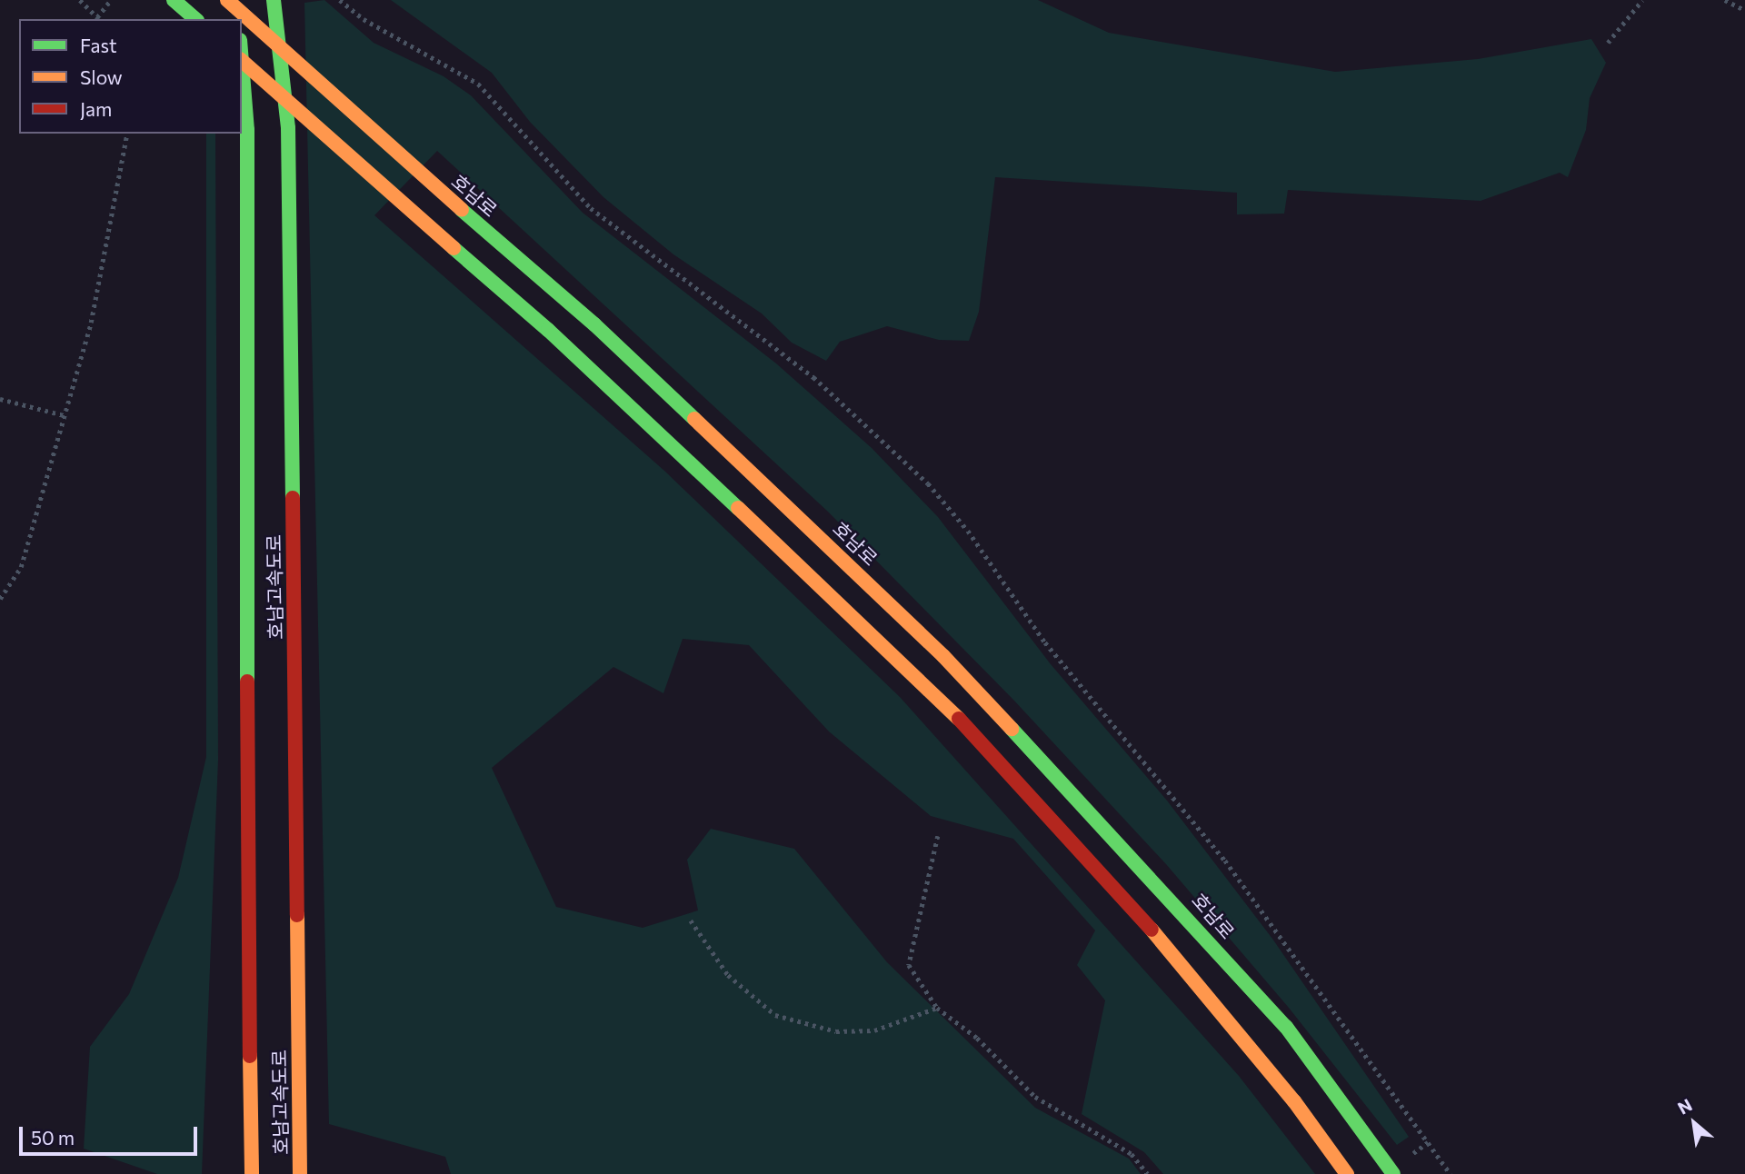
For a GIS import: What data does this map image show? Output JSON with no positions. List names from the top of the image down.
{
  "streets": {
    "highway": ["호남로", "호남고속도로"]
  },
  "legend": ["Fast", "Slow", "Jam"],
  "scale_bar": "50 m",
  "north": "top left"
}
